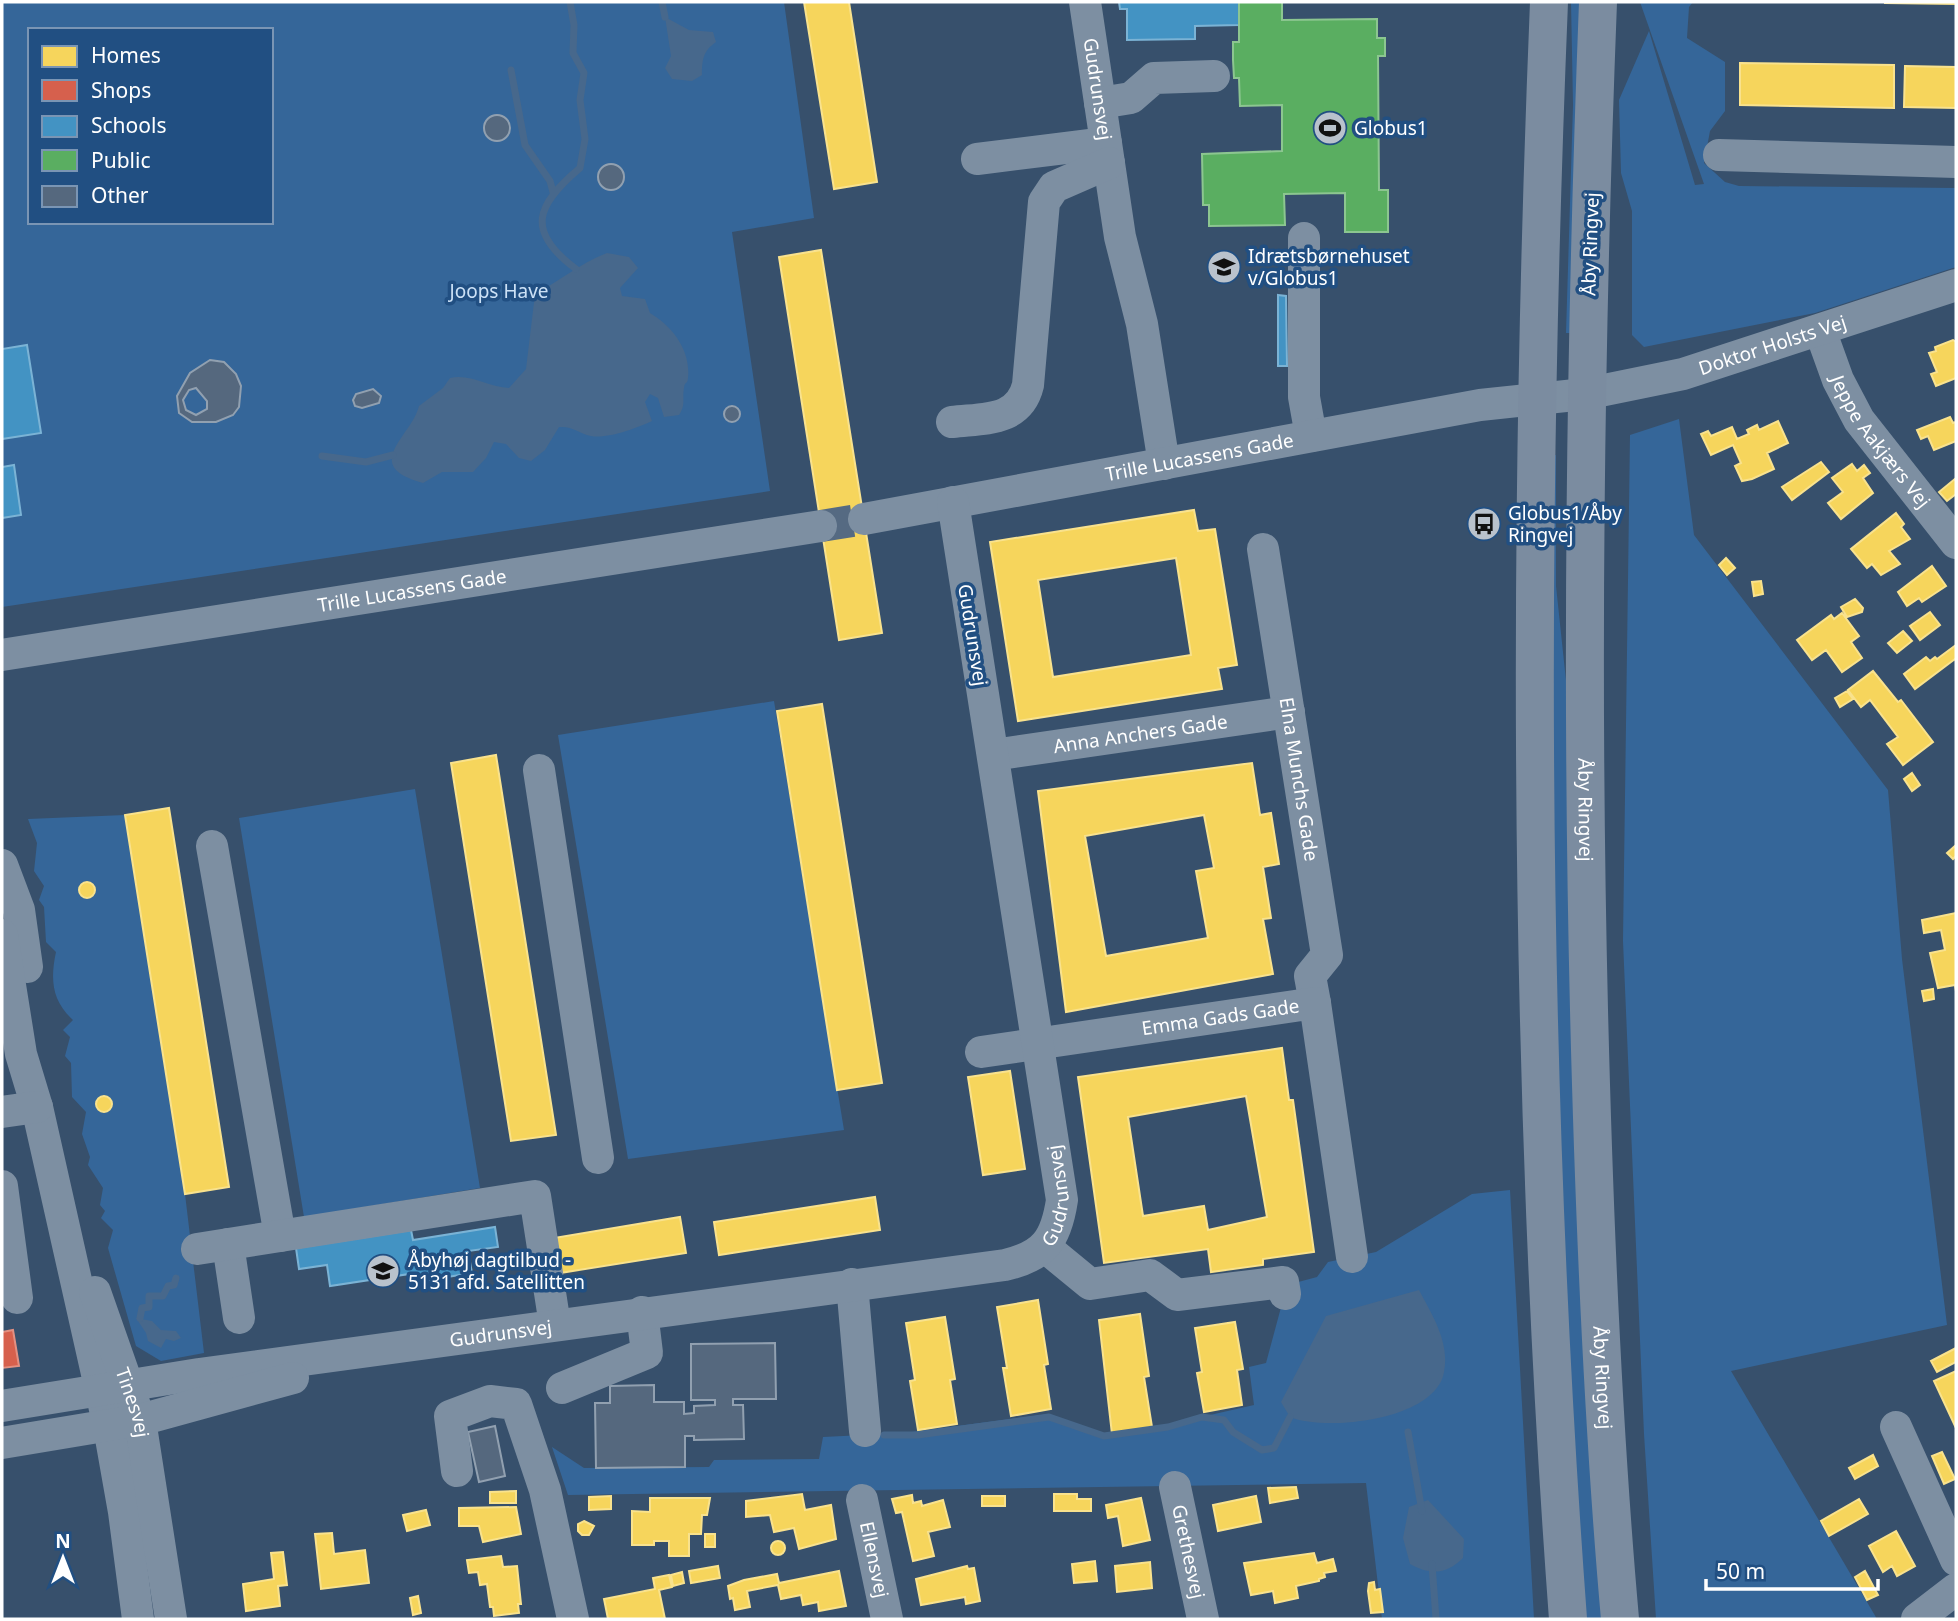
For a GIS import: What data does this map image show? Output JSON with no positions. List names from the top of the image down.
{
  "streets": {
    "main road": ["Åby Ringvej"],
    "street": [
      "Gudrunsvej",
      "Doktor Holsts Vej",
      "Jeppe Aakjærs Vej",
      "Trille Lucassens Gade",
      "Anna Anchers Gade",
      "Elna Munchs Gade",
      "Emma Gads Gade",
      "Tinesvej",
      "Grethesvej",
      "Ellensvej"
    ]
  },
  "crossings": [
    ["Gudrunsvej", "Trille Lucassens Gade"],
    ["Gudrunsvej", "Anna Anchers Gade"],
    ["Gudrunsvej", "Emma Gads Gade"],
    ["Gudrunsvej", "Tinesvej"],
    ["Åby Ringvej", "Doktor Holsts Vej"],
    ["Doktor Holsts Vej", "Jeppe Aakjærs Vej"],
    ["Doktor Holsts Vej", "Trille Lucassens Gade"],
    ["Anna Anchers Gade", "Elna Munchs Gade"],
    ["Elna Munchs Gade", "Emma Gads Gade"]
  ],
  "parks": ["Joops Have"],
  "places": {
    "sports": ["Globus1"],
    "school or university": ["Idrætsbørnehuset v/Globus1", "Åbyhøj dagtilbud - 5131 afd. Satellitten"],
    "bus stop": ["Globus1/Åby Ringvej"]
  },
  "legend": [
    "Homes",
    "Shops",
    "Schools",
    "Public",
    "Other"
  ],
  "scale_bar": "50 m",
  "north": "top"
}
